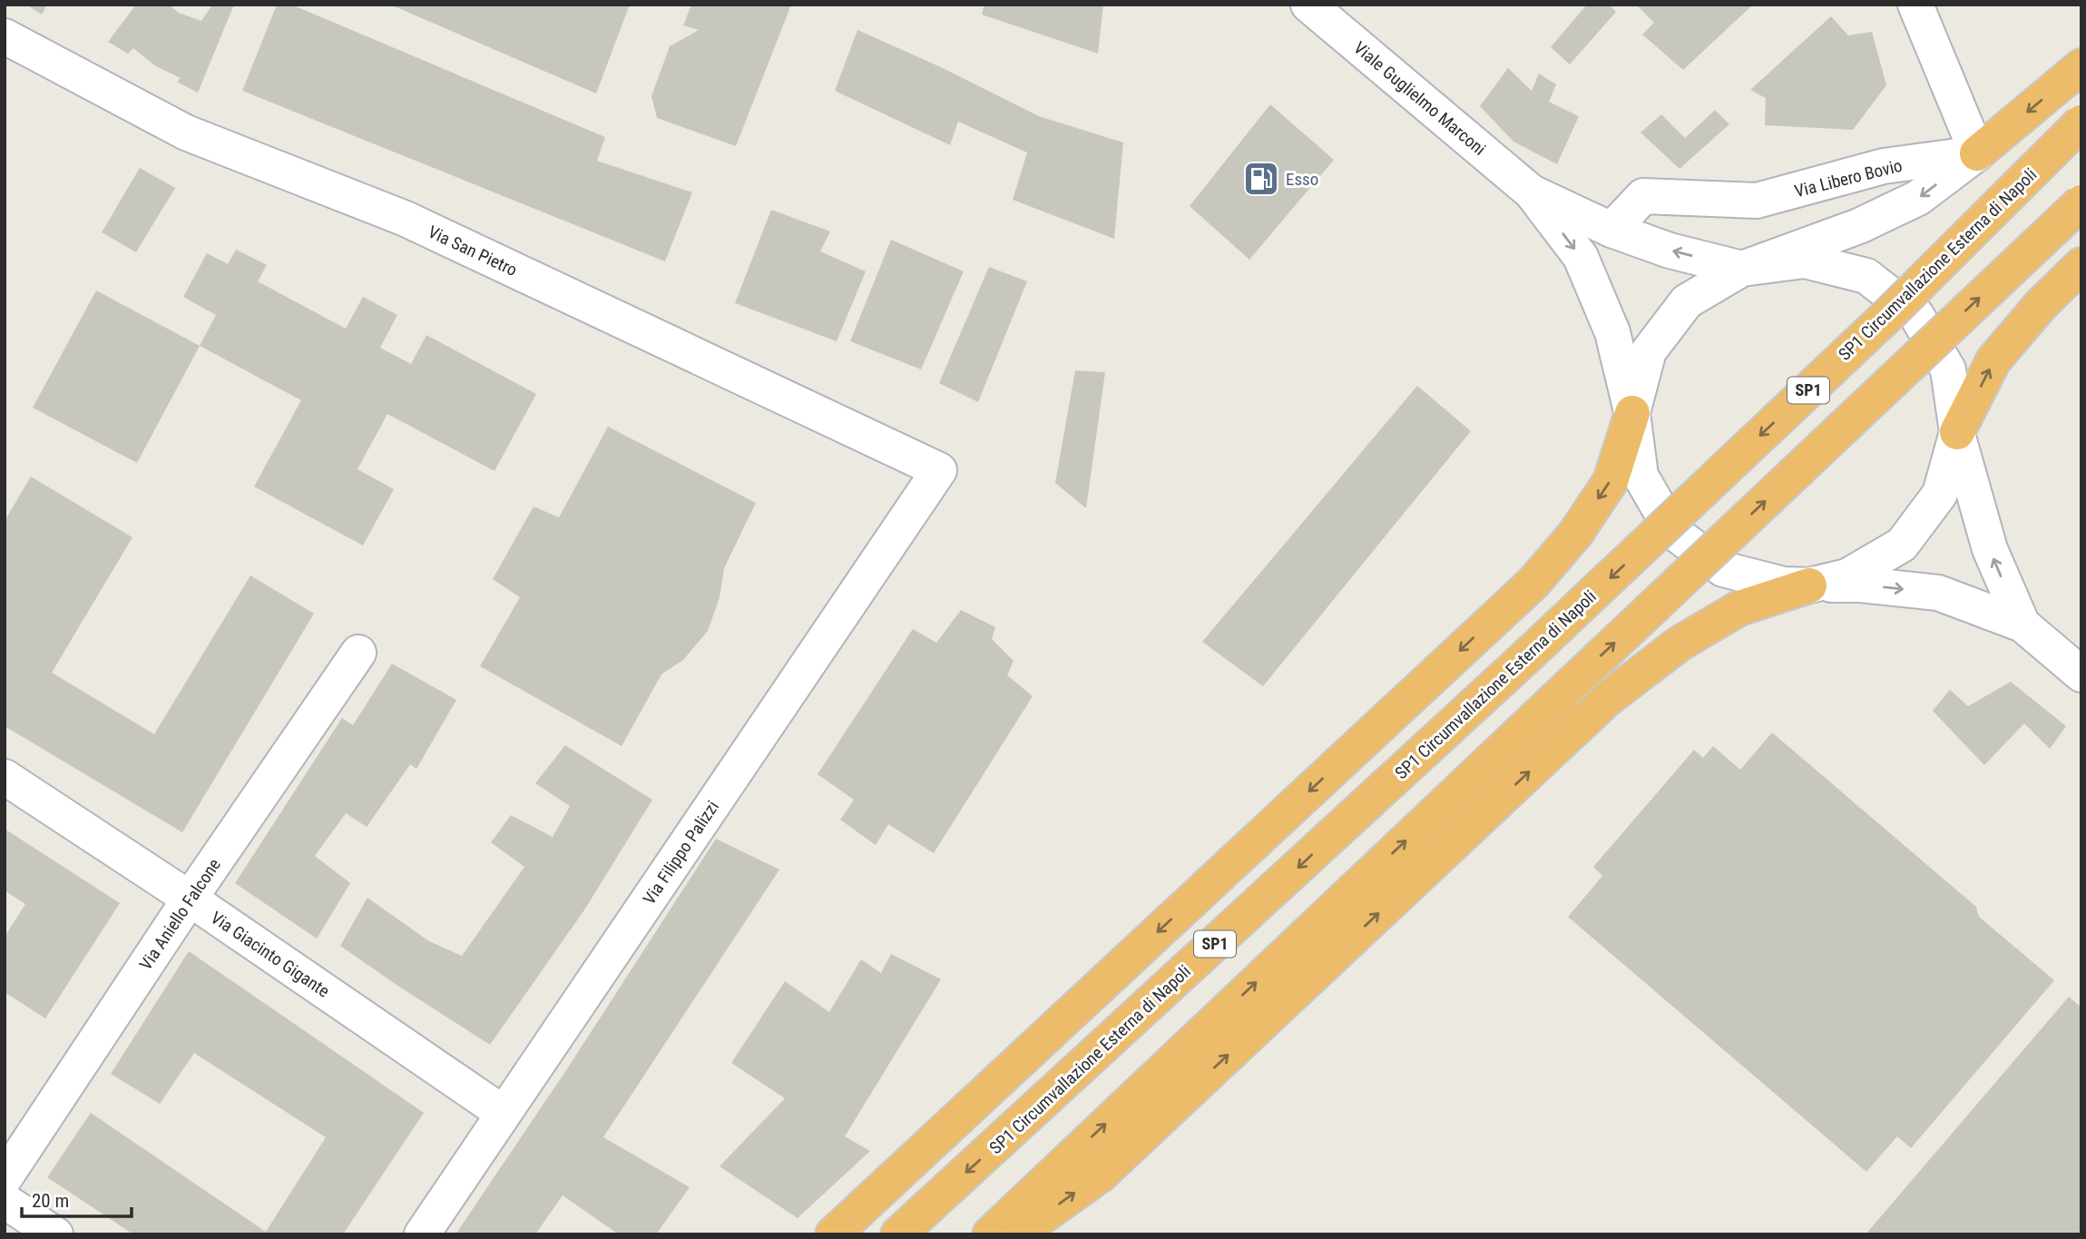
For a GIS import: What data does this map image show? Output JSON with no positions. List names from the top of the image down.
{
  "streets": {
    "highway": ["SP1 Circumvallazione Esterna di Napoli", "SP1"],
    "street": [
      "Viale Guglielmo Marconi",
      "Via Libero Bovio",
      "Via San Pietro",
      "Via Filippo Palizzi",
      "Via Aniello Falcone",
      "Via Giacinto Gigante"
    ]
  },
  "crossings": [
    ["Viale Guglielmo Marconi", "Via Libero Bovio"],
    ["Via San Pietro", "Via Filippo Palizzi"],
    ["Via Filippo Palizzi", "Via Giacinto Gigante"],
    ["Via Aniello Falcone", "Via Giacinto Gigante"]
  ],
  "places": {
    "fuel station": ["Esso"]
  },
  "scale_bar": "20 m"
}
